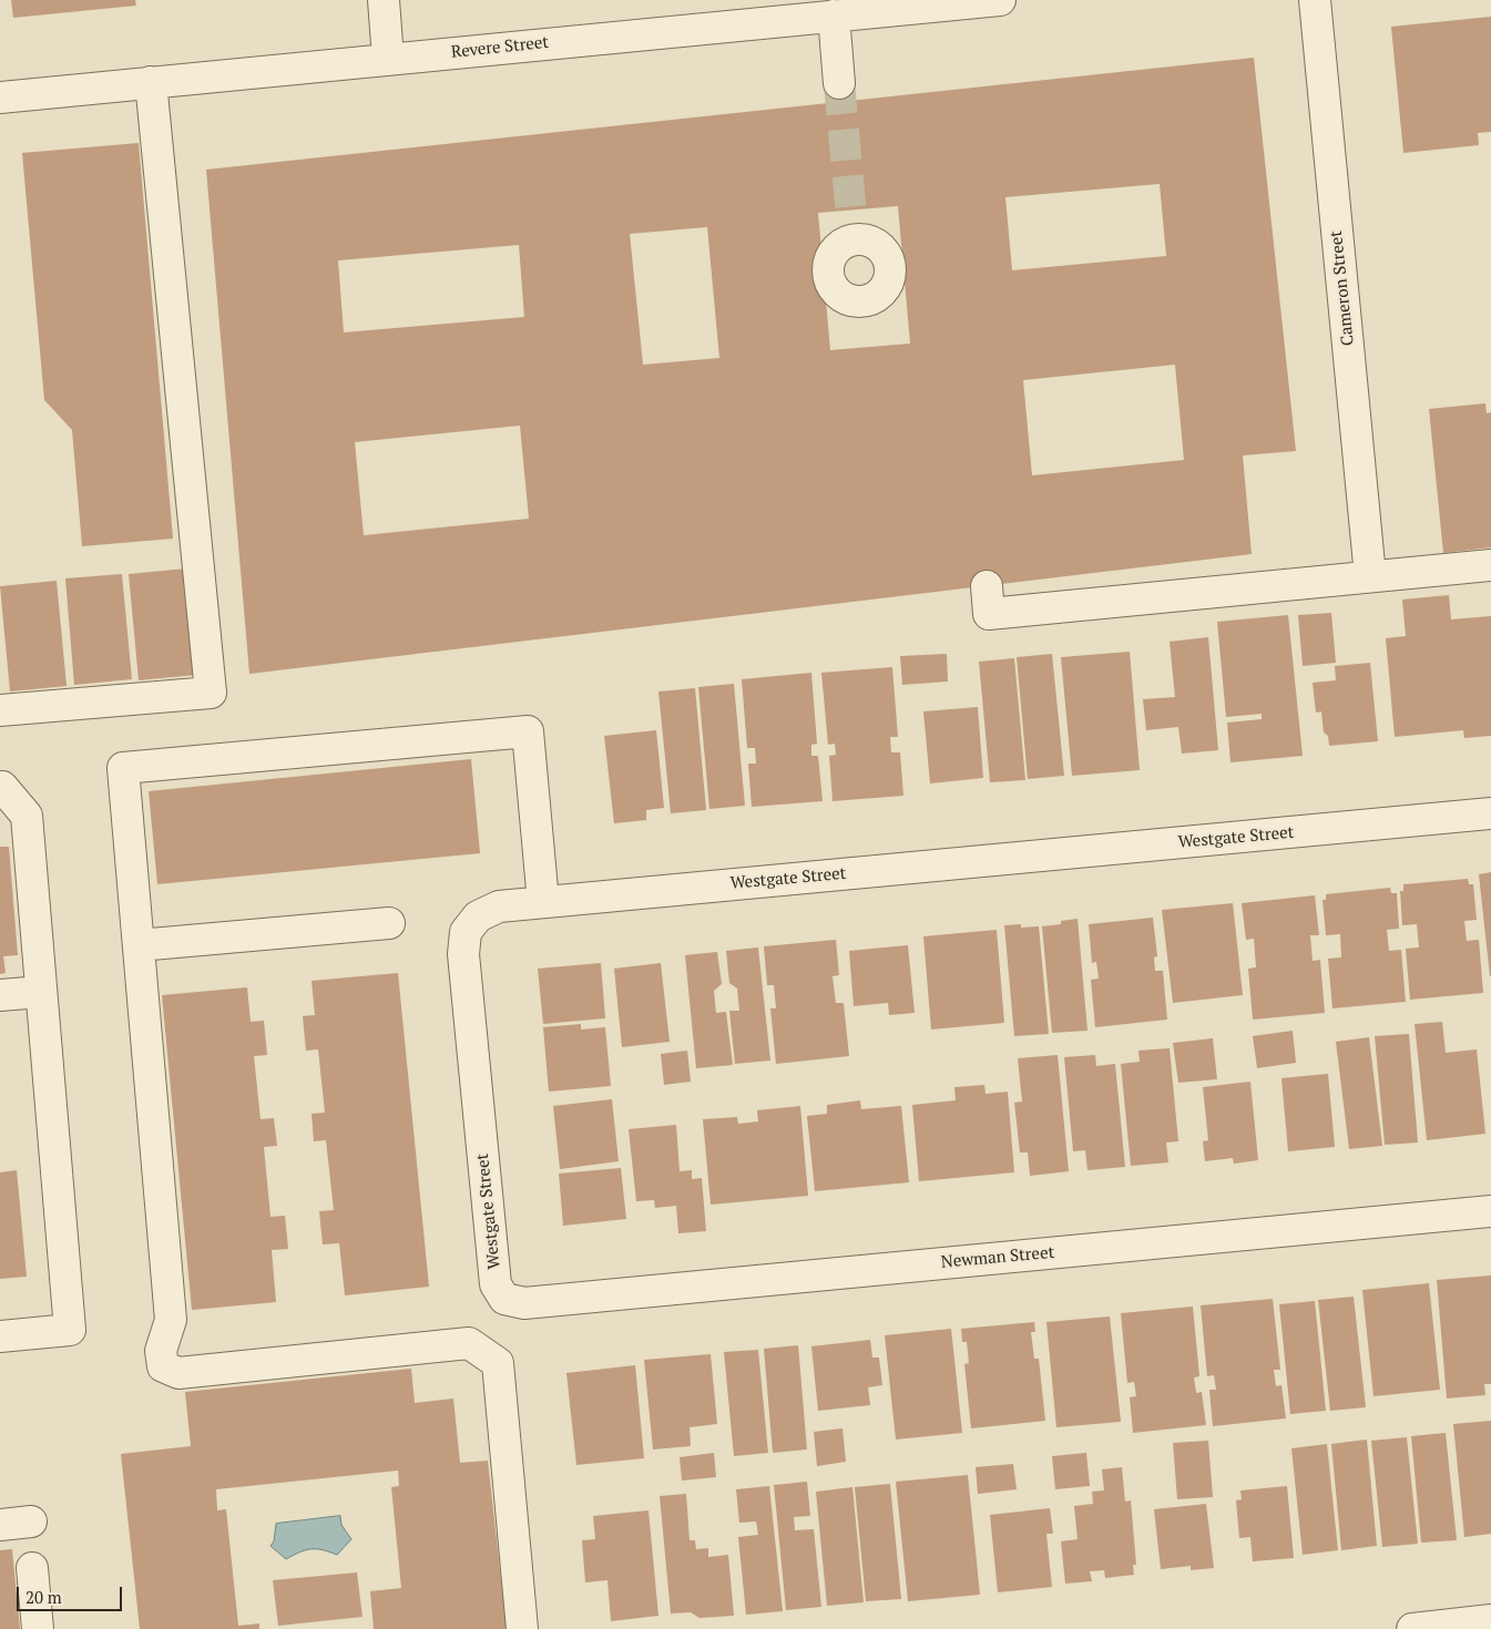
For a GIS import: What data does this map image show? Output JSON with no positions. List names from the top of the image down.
{
  "streets": {
    "street": [
      "Revere Street",
      "Cameron Street",
      "Westgate Street",
      "Newman Street"
    ]
  },
  "crossings": [
    ["Westgate Street", "Newman Street"]
  ],
  "scale_bar": "20 m"
}
